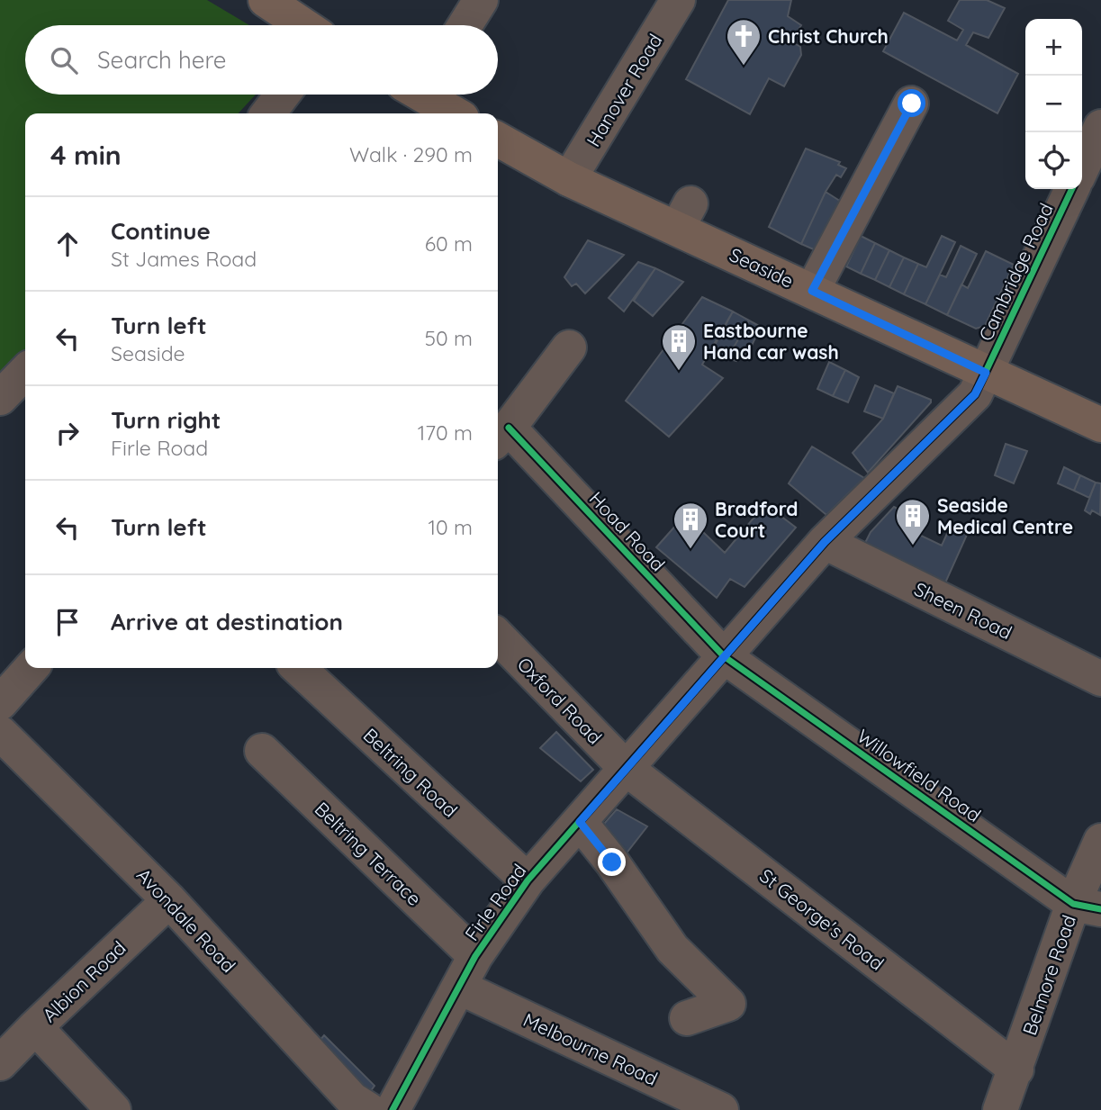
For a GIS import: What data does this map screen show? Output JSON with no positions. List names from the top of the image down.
{
  "streets": {
    "main road": ["Seaside"],
    "street": [
      "Hanover Road",
      "Cambridge Road",
      "Hoad Road",
      "Sheen Road",
      "Oxford Road",
      "Beltring Road",
      "Willowfield Road",
      "Beltring Terrace",
      "Firle Road",
      "St George's Road",
      "Avondale Road",
      "Belmore Road",
      "Albion Road",
      "Melbourne Road"
    ]
  },
  "crossings": [
    ["Hanover Road", "Seaside"],
    ["Seaside", "Cambridge Road"],
    ["Seaside", "Firle Road"],
    ["Cambridge Road", "Firle Road"],
    ["Hoad Road", "Willowfield Road"],
    ["Hoad Road", "Firle Road"],
    ["Sheen Road", "Firle Road"],
    ["Oxford Road", "Firle Road"],
    ["Oxford Road", "St George's Road"],
    ["Beltring Road", "Firle Road"],
    ["Willowfield Road", "Firle Road"],
    ["Willowfield Road", "Belmore Road"],
    ["Beltring Terrace", "Firle Road"],
    ["Firle Road", "St George's Road"],
    ["Firle Road", "Melbourne Road"],
    ["St George's Road", "Belmore Road"],
    ["Avondale Road", "Albion Road"]
  ],
  "places": {
    "church": ["Christ Church"],
    "building": ["Eastbourne Hand car wash", "Seaside Medical Centre", "Bradford Court"]
  },
  "page": {
    "map_buttons": ["+", "−"],
    "search": "Search here",
    "heading": ["4 min", "Walk · 290 m"],
    "list": [
      ["Continue", "St James Road", "60 m"],
      ["Turn left", "Seaside", "50 m"],
      ["Turn right", "Firle Road", "170 m"],
      ["Turn left", "10 m"],
      "Arrive at destination"
    ]
  }
}
